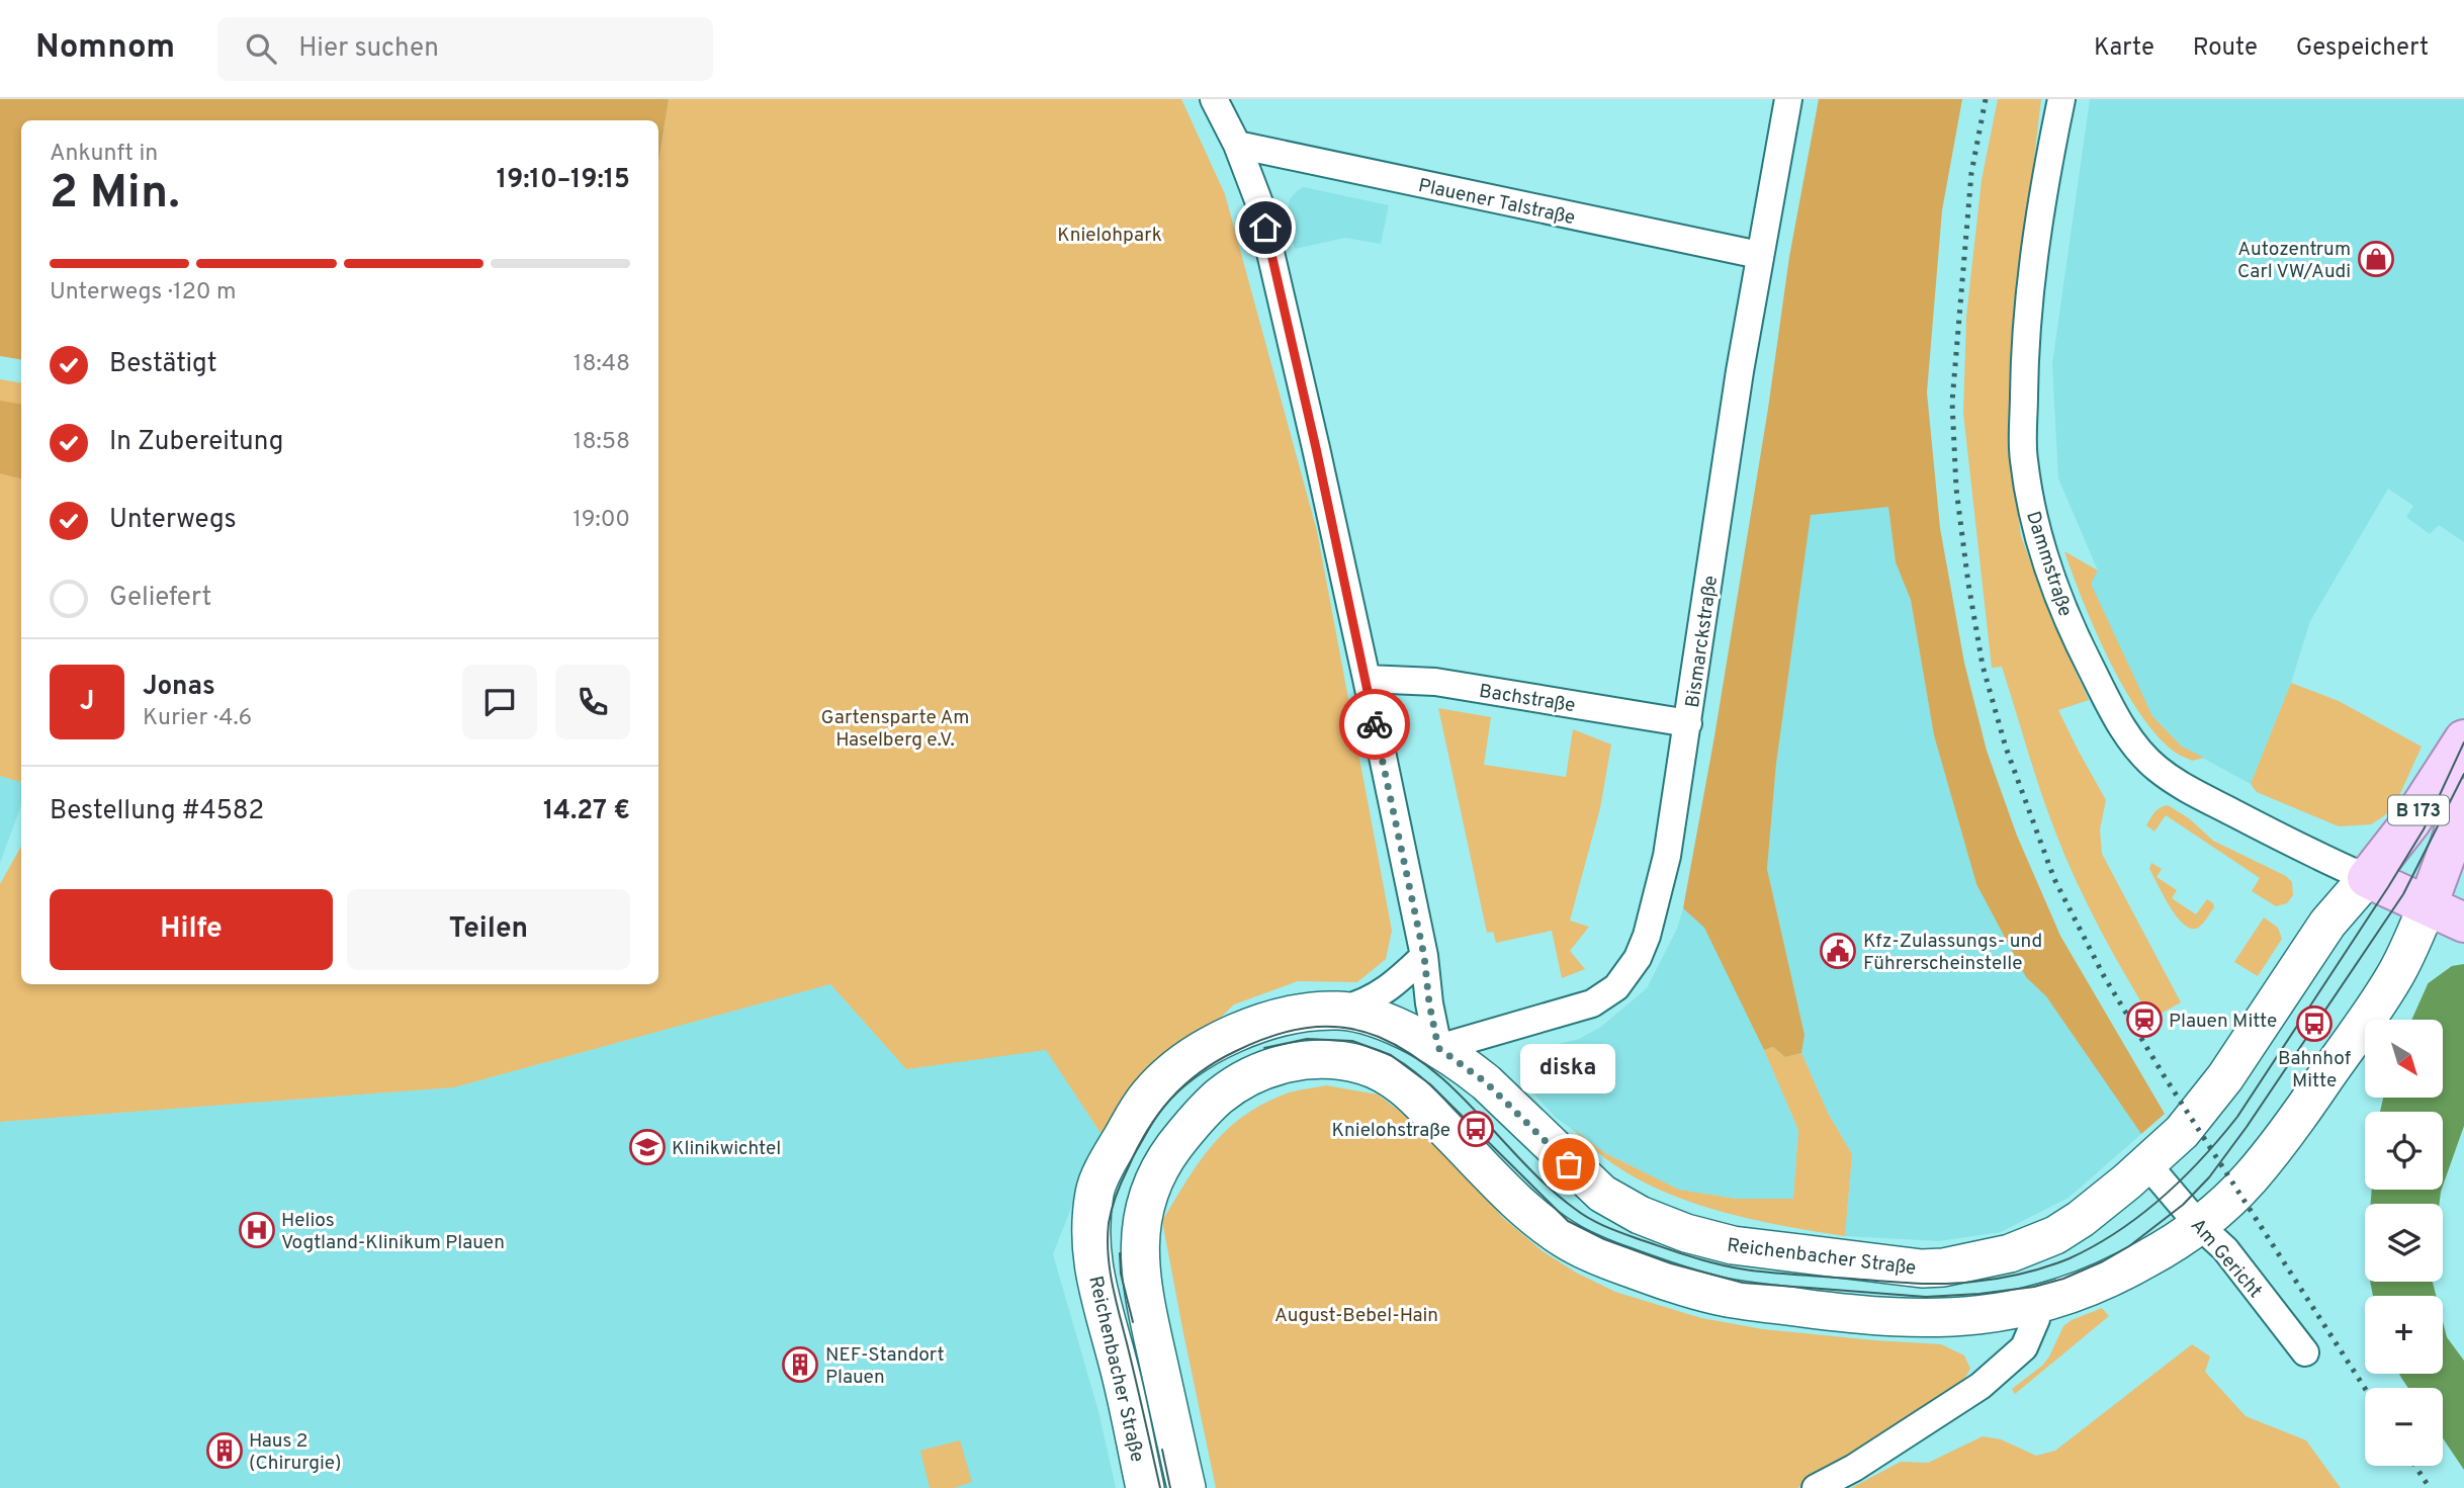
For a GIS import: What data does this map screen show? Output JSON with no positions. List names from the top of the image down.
{
  "streets": {
    "main road": ["B 173", "Reichenbacher Straße"],
    "street": [
      "Plauener Talstraße",
      "Dammstraße",
      "Bismarckstraße",
      "Bachstraße",
      "Am Gericht"
    ]
  },
  "crossings": [
    ["Plauener Talstraße", "Bismarckstraße"],
    ["Dammstraße", "Reichenbacher Straße"],
    ["Bismarckstraße", "Bachstraße"],
    ["Bismarckstraße", "Reichenbacher Straße"],
    ["Reichenbacher Straße", "Am Gericht"]
  ],
  "parks": ["Knielohpark", "Gartensparte Am Haselberg e.V.", "August-Bebel-Hain"],
  "places": {
    "shop": ["Autozentrum Carl VW/Audi"],
    "public building": ["Kfz-Zulassungs- und Führerscheinstelle"],
    "station": ["Plauen Mitte"],
    "bus stop": ["Bahnhof Mitte", "Knielohstraße"],
    "school or university": ["Klinikwichtel"],
    "other": ["diska"],
    "hospital": ["Helios Vogtland-Klinikum Plauen"],
    "building": ["NEF-Standort Plauen", "Haus 2 (Chirurgie)"]
  },
  "north": "bottom right",
  "page": {
    "header": "Nomnom",
    "search": "Hier suchen",
    "nav": ["Karte", "Route", "Gespeichert"],
    "heading": ["2 Min.", "Ankunft in", "19:10–19:15"],
    "panel": [
      "Jonas",
      "Kurier · 4.6",
      "Bestellung #4582",
      "14.27 €"
    ],
    "bar": "Unterwegs · 120 m",
    "list": [
      ["Bestätigt", "18:48"],
      ["In Zubereitung", "18:58"],
      ["Unterwegs", "19:00"],
      "Geliefert"
    ],
    "round": "J",
    "buttons": ["Hilfe", "Teilen"],
    "map_buttons": ["+", "−"],
    "bubble": "diska"
  }
}
